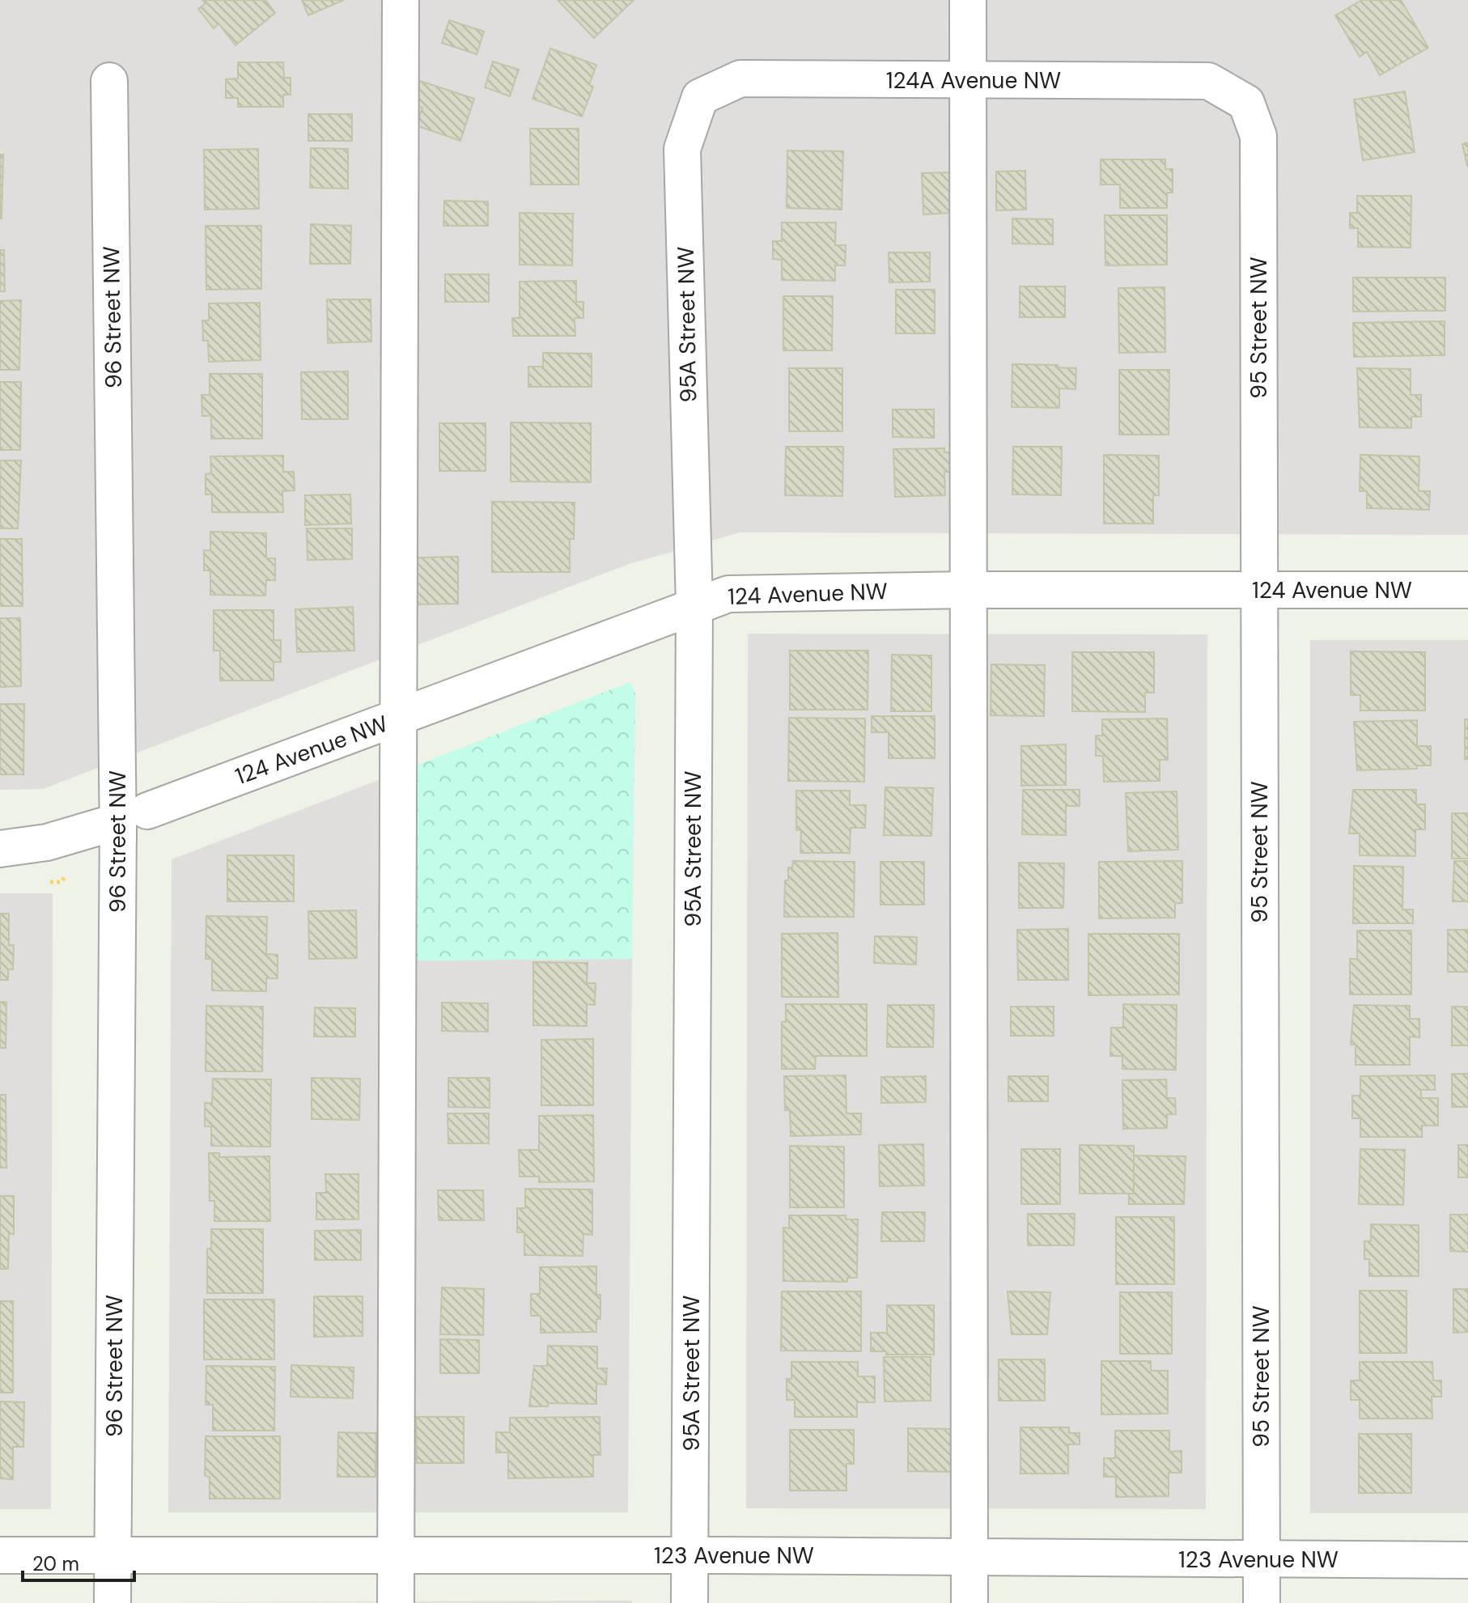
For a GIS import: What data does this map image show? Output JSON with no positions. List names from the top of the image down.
{
  "streets": {
    "street": [
      "124A Avenue NW",
      "96 Street NW",
      "95A Street NW",
      "95 Street NW",
      "124 Avenue NW",
      "123 Avenue NW"
    ]
  },
  "crossings": [
    ["124A Avenue NW", "95A Street NW"],
    ["124A Avenue NW", "95 Street NW"],
    ["96 Street NW", "124 Avenue NW"],
    ["96 Street NW", "123 Avenue NW"],
    ["95A Street NW", "124 Avenue NW"],
    ["95A Street NW", "123 Avenue NW"],
    ["95 Street NW", "124 Avenue NW"],
    ["95 Street NW", "123 Avenue NW"]
  ],
  "scale_bar": "20 m"
}
